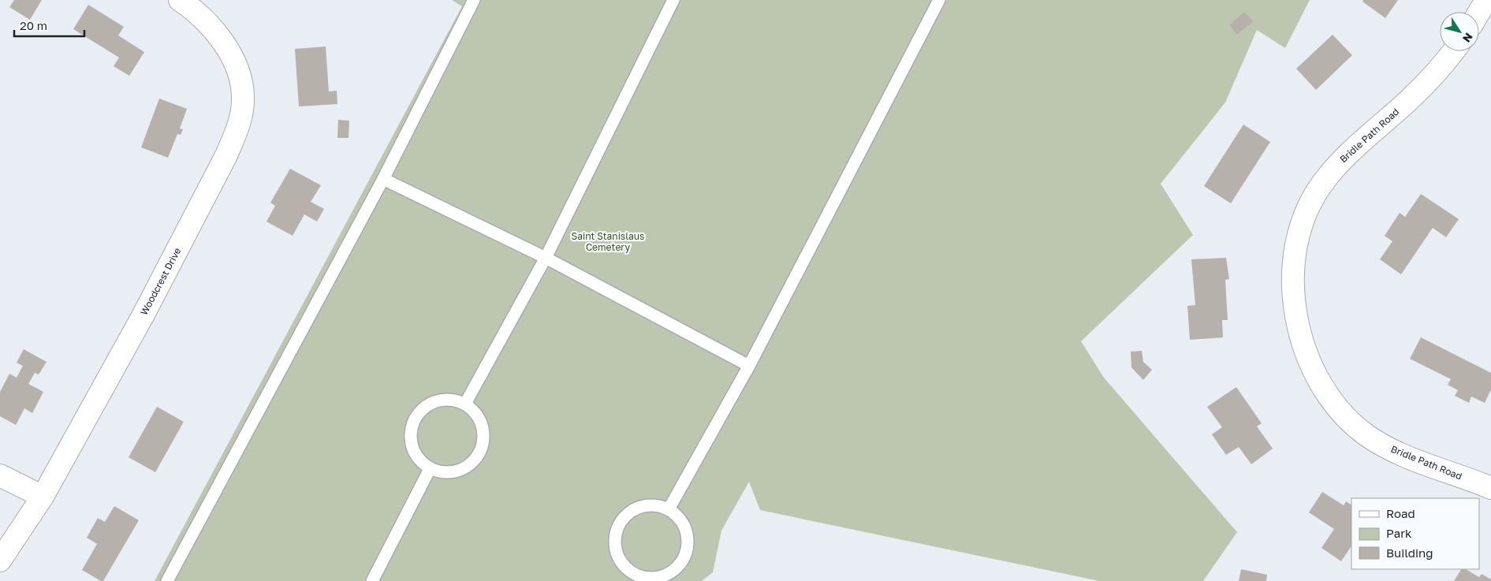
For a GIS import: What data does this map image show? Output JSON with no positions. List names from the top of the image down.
{
  "streets": {
    "street": ["Bridle Path Road", "Woodcrest Drive"]
  },
  "parks": ["Saint Stanislaus Cemetery"],
  "legend": ["Road", "Park", "Building"],
  "scale_bar": "20 m",
  "north": "bottom right"
}
